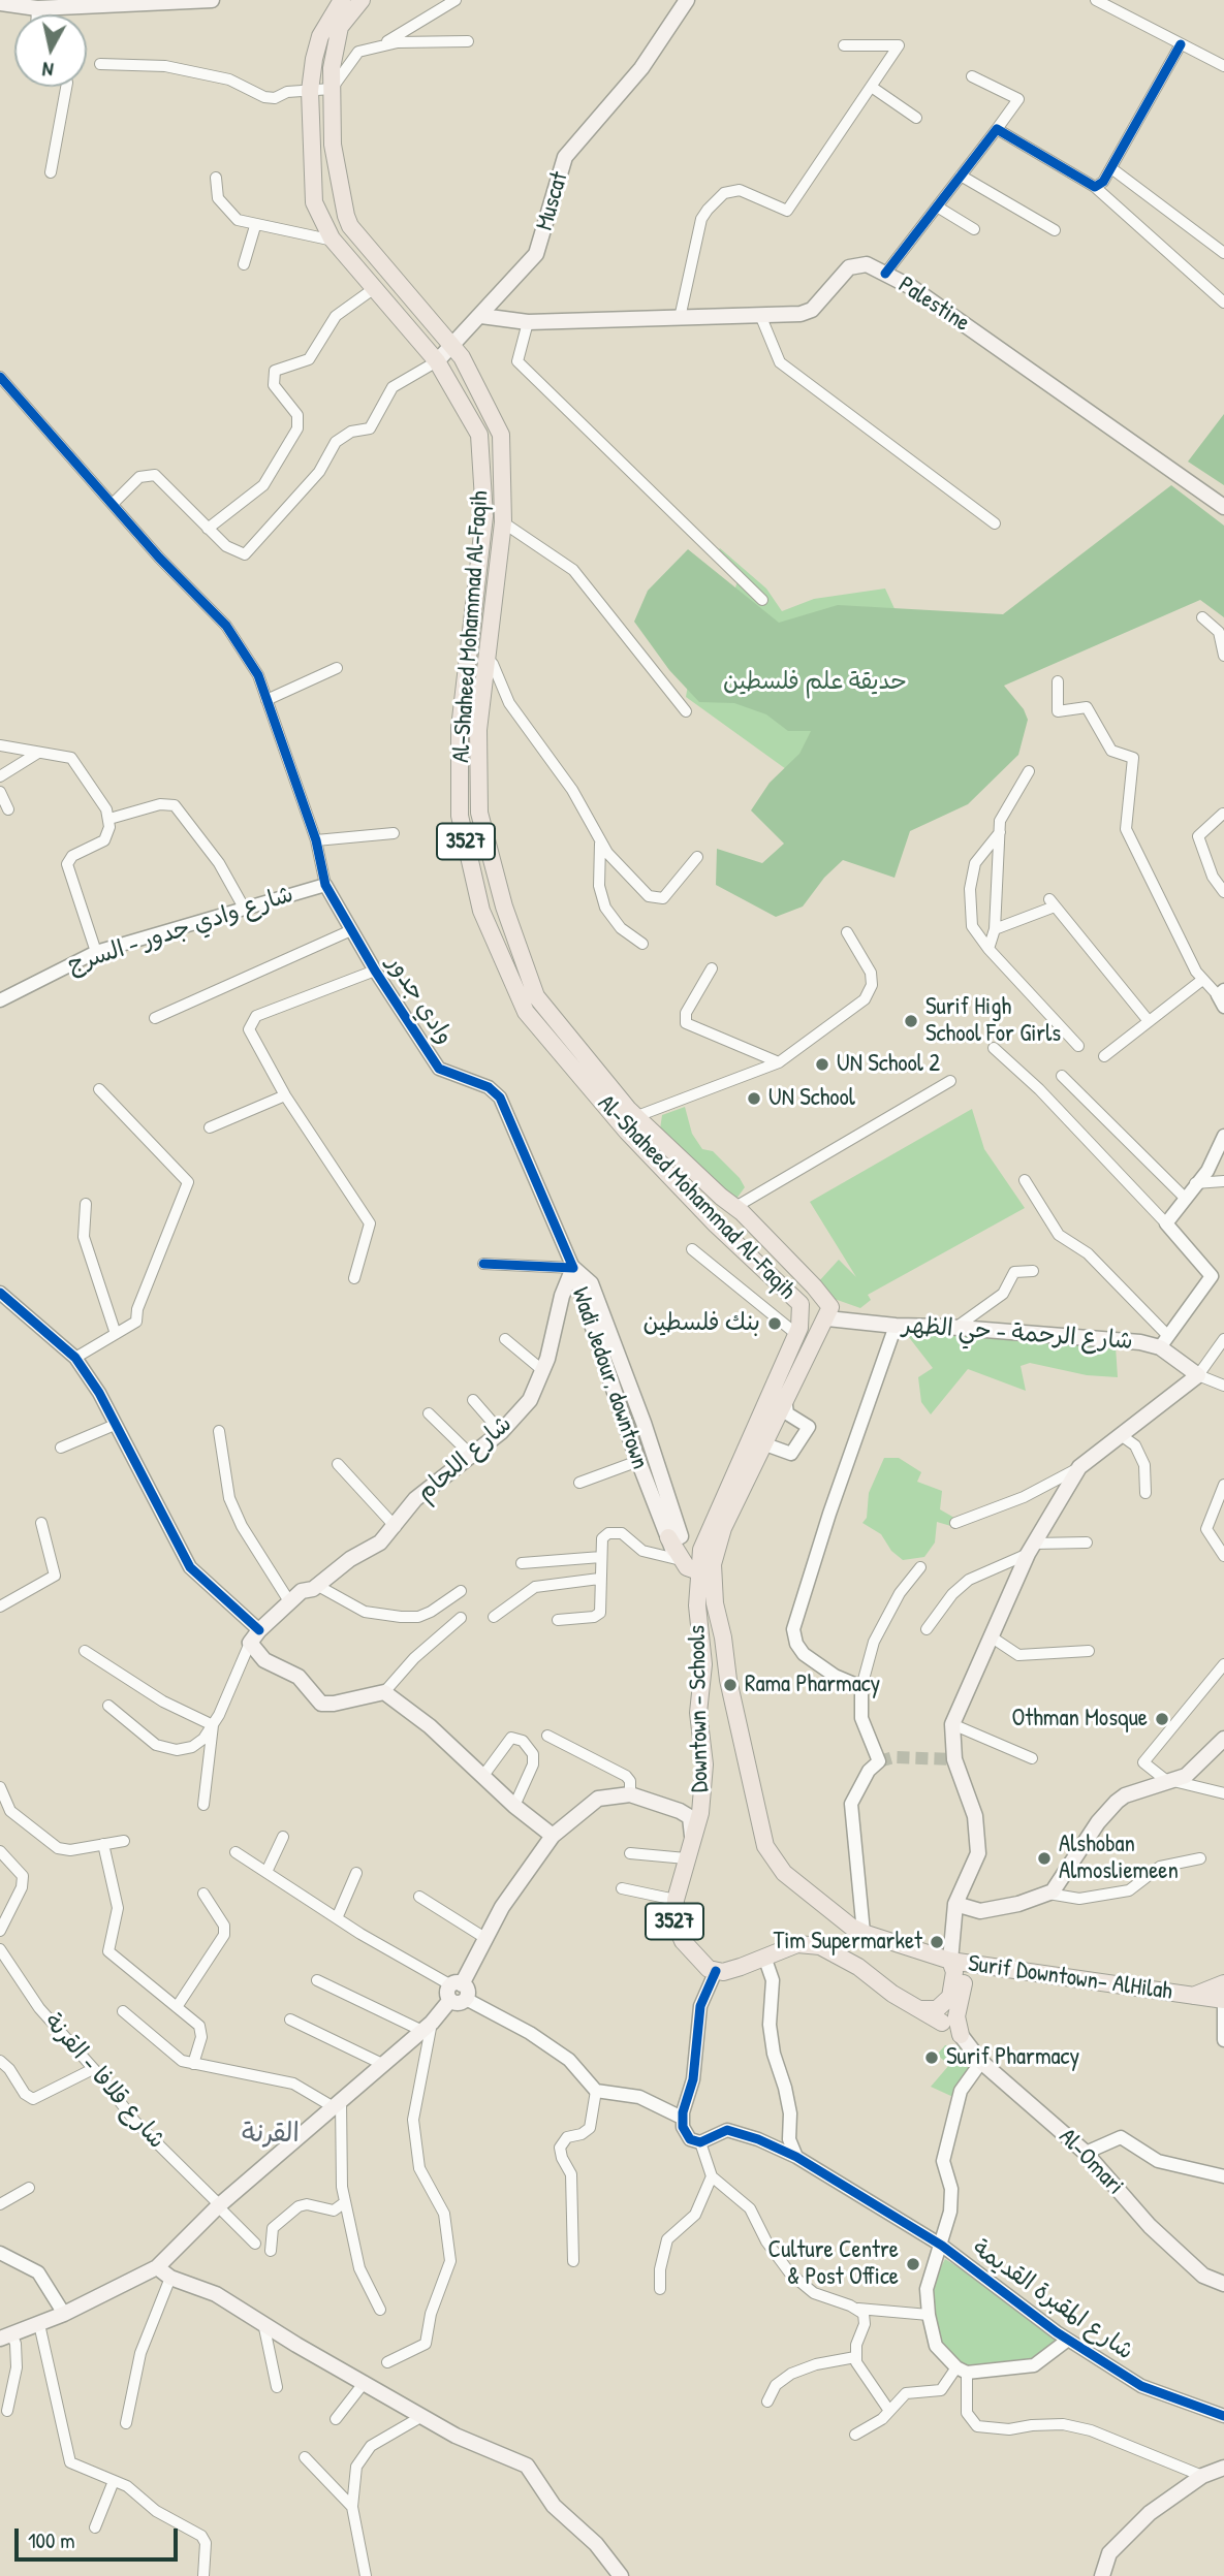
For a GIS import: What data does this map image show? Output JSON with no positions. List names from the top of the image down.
{
  "streets": {
    "main road": [
      "Muscat",
      "Palestine",
      "Al-Shaheed Mohammad Al-Faqih",
      "3527",
      "شارع الرحمة - حي الظهر",
      "Wadi Jedour, downtown",
      "شارع اللحام",
      "Downtown - Schools",
      "Surif Downtown- AlHilah",
      "Al-Omari"
    ],
    "street": [
      "شارع وادي جدور - السرج",
      "وادي جدور",
      "شارع قلافا - القرنة",
      "شارع المقبرة القديمة"
    ]
  },
  "crossings": [
    ["Muscat", "Palestine"],
    ["Muscat", "Al-Shaheed Mohammad Al-Faqih"],
    ["Al-Shaheed Mohammad Al-Faqih", "3527"],
    ["Al-Shaheed Mohammad Al-Faqih", "شارع الرحمة - حي الظهر"],
    ["Al-Shaheed Mohammad Al-Faqih", "Downtown - Schools"],
    ["3527", "شارع الرحمة - حي الظهر"],
    ["3527", "Wadi Jedour, downtown"],
    ["3527", "Downtown - Schools"],
    ["3527", "Surif Downtown- AlHilah"],
    ["3527", "Al-Omari"],
    ["شارع وادي جدور - السرج", "وادي جدور"],
    ["وادي جدور", "Wadi Jedour, downtown"],
    ["وادي جدور", "شارع اللحام"],
    ["Wadi Jedour, downtown", "شارع اللحام"]
  ],
  "districts": ["القرنة"],
  "parks": ["حديقة علم فلسطين"],
  "places": [
    "Surif High School For Girls",
    "UN School 2",
    "UN School",
    "بنك فلسطين",
    "Rama Pharmacy",
    "Othman Mosque",
    "Alshoban Almosliemeen",
    "Tim Supermarket",
    "Surif Pharmacy",
    "Culture Centre & Post Office"
  ],
  "scale_bar": "100 m",
  "north": "bottom"
}
